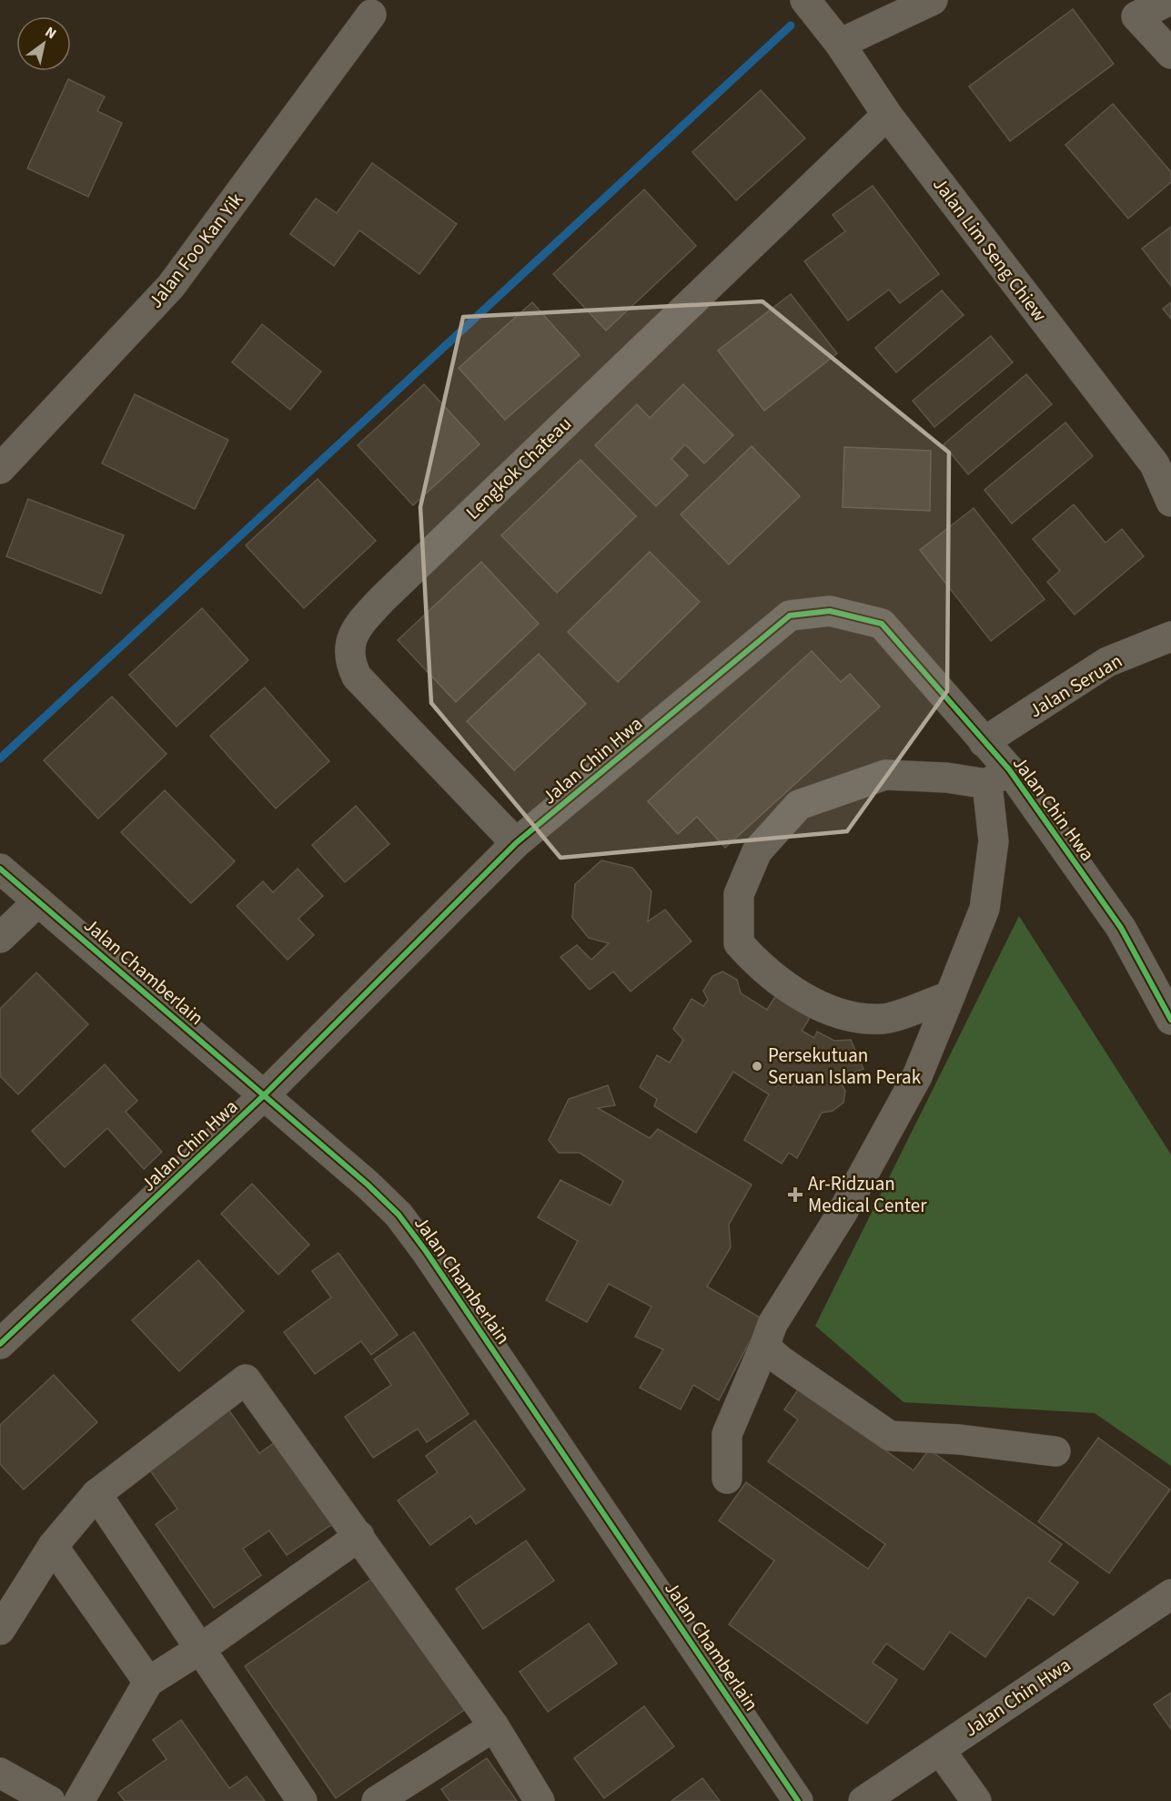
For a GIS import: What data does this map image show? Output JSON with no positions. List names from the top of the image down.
{
  "streets": {
    "street": [
      "Jalan Lim Seng Chiew",
      "Jalan Foo Kan Yik",
      "Lengkok Chateau",
      "Jalan Seruan",
      "Jalan Chin Hwa",
      "Jalan Chamberlain"
    ]
  },
  "crossings": [
    ["Jalan Lim Seng Chiew", "Lengkok Chateau"],
    ["Lengkok Chateau", "Jalan Chin Hwa"],
    ["Jalan Seruan", "Jalan Chin Hwa"],
    ["Jalan Chin Hwa", "Jalan Chamberlain"]
  ],
  "places": {
    "other": ["Persekutuan Seruan Islam Perak"],
    "health": ["Ar-Ridzuan Medical Center"]
  },
  "north": "top right"
}
